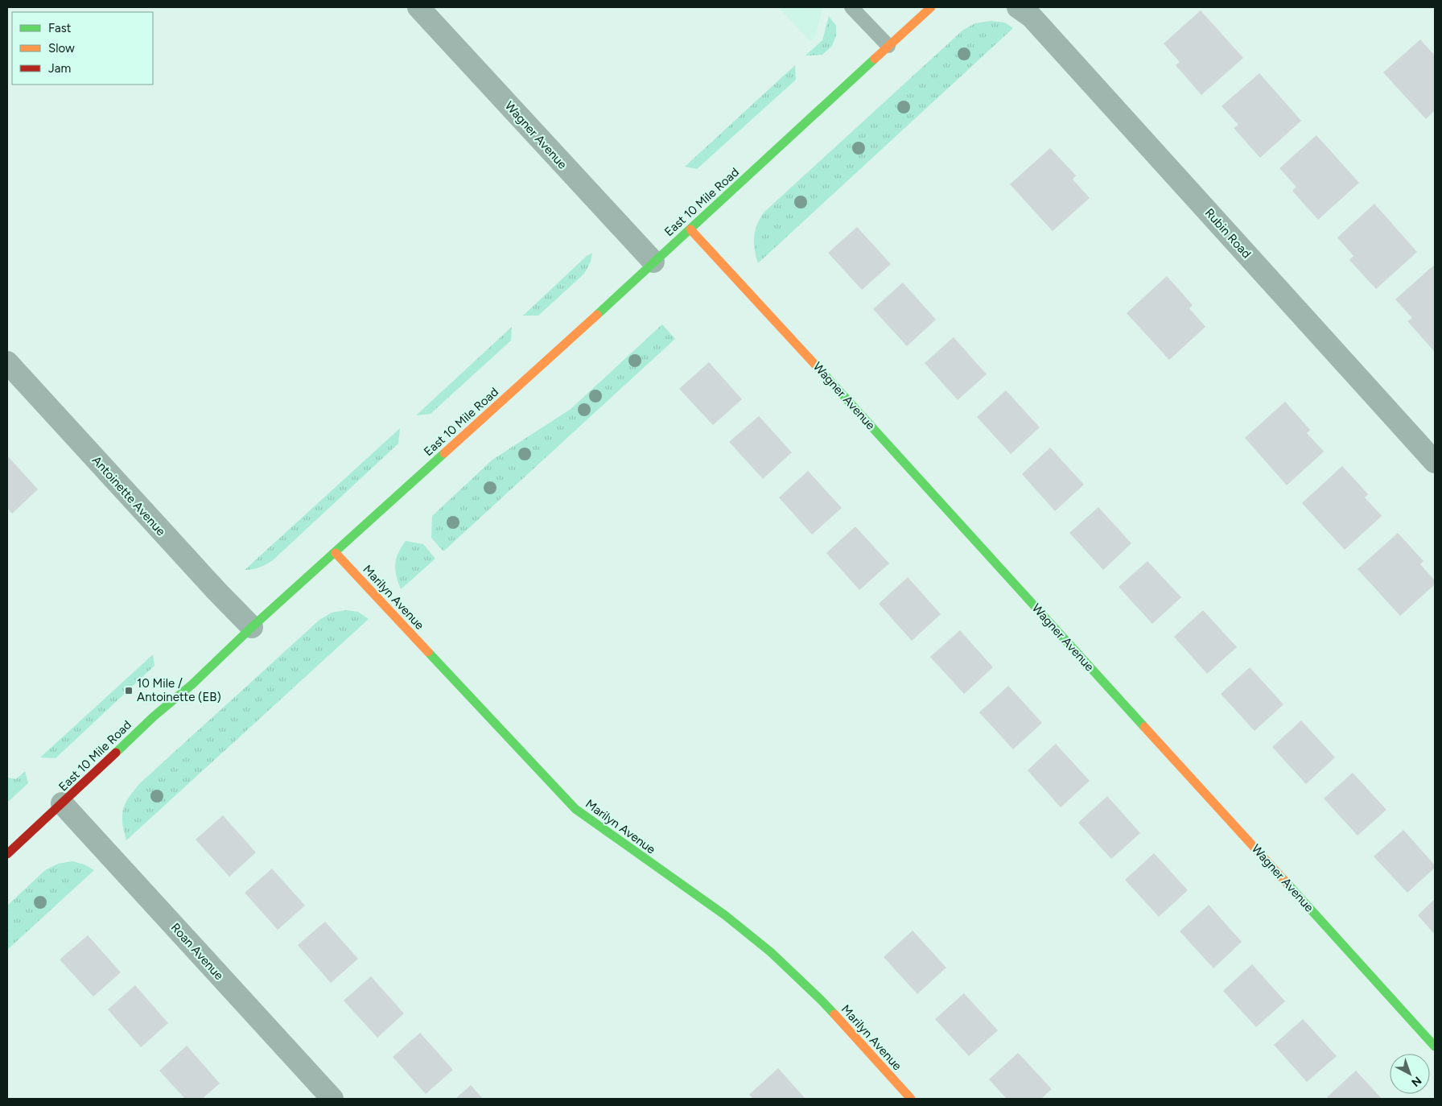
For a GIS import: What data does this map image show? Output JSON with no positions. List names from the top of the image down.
{
  "streets": {
    "street": [
      "Wagner Avenue",
      "East 10 Mile Road",
      "Rubin Road",
      "Antoinette Avenue",
      "Marilyn Avenue",
      "Roan Avenue"
    ]
  },
  "crossings": [
    ["Wagner Avenue", "East 10 Mile Road"],
    ["East 10 Mile Road", "Antoinette Avenue"],
    ["East 10 Mile Road", "Marilyn Avenue"],
    ["East 10 Mile Road", "Roan Avenue"]
  ],
  "places": {
    "transit": ["10 Mile / Antoinette (EB)"]
  },
  "legend": ["Fast", "Slow", "Jam"],
  "north": "bottom right"
}
